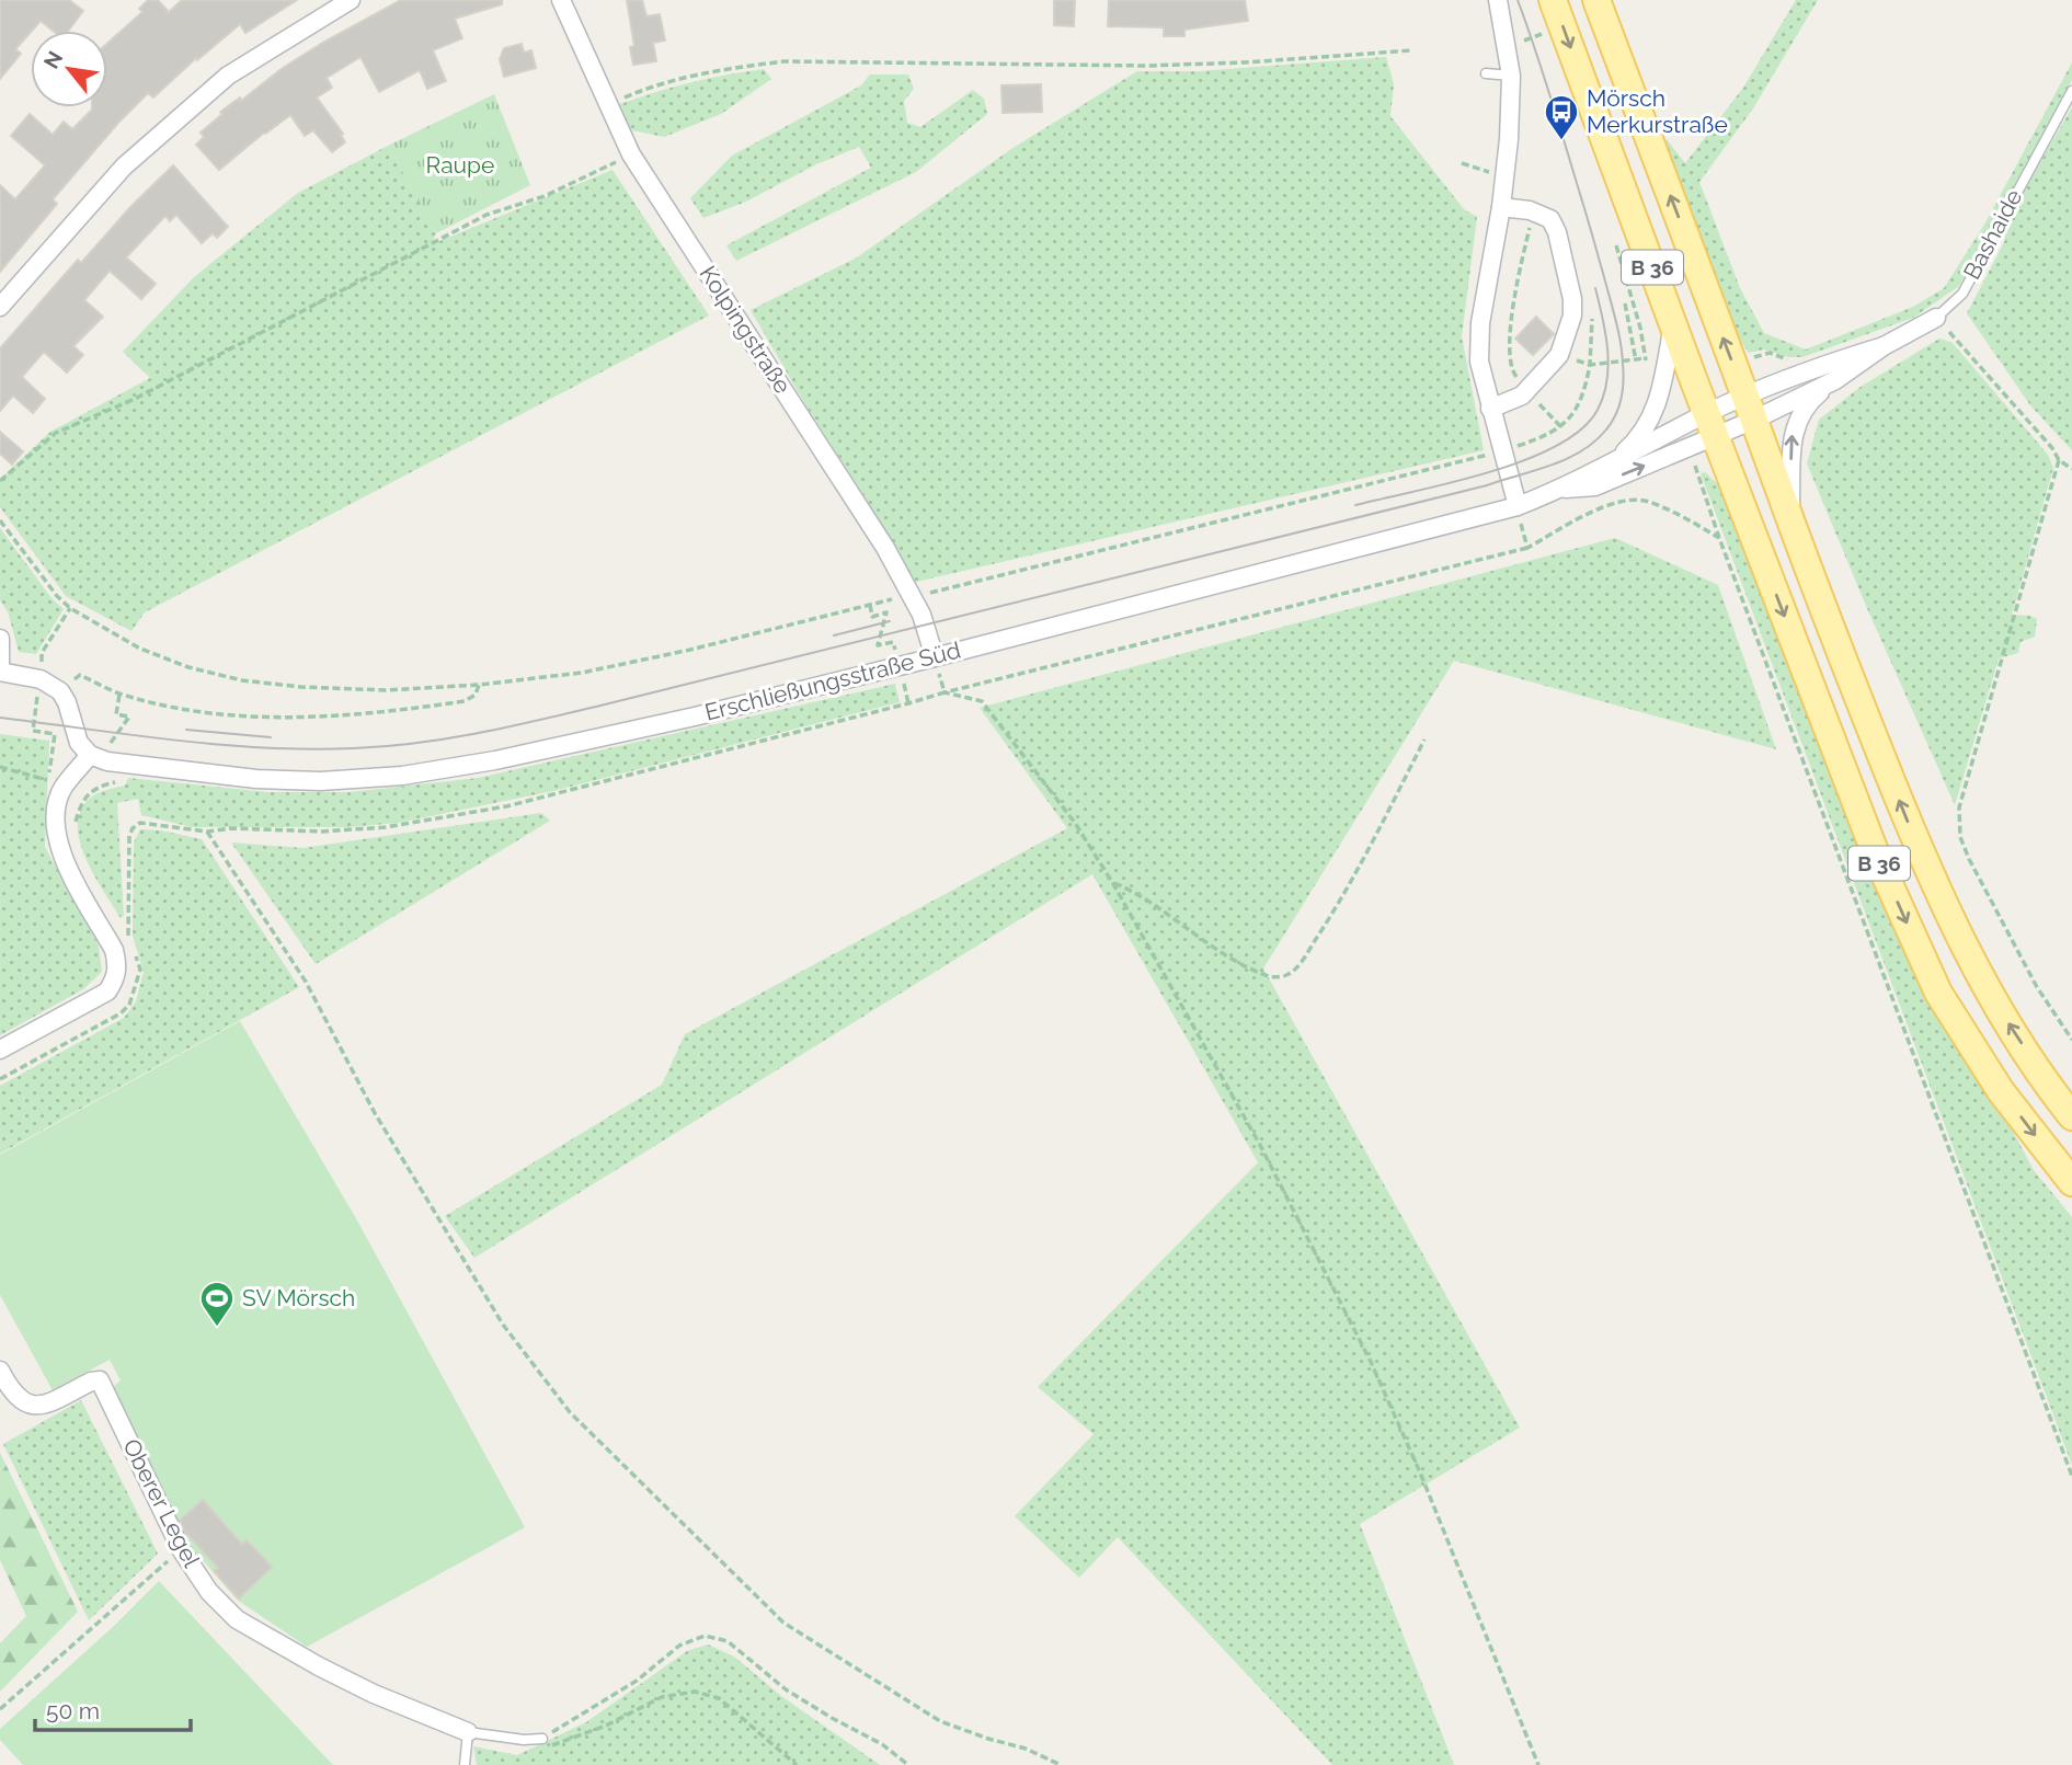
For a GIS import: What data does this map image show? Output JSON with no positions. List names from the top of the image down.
{
  "streets": {
    "main road": ["B 36"],
    "street": [
      "Bashaide",
      "Kolpingstraße",
      "Erschließungsstraße Süd",
      "Oberer Legel"
    ]
  },
  "crossings": [
    ["Bashaide", "B 36"],
    ["Bashaide", "Erschließungsstraße Süd"],
    ["B 36", "Erschließungsstraße Süd"],
    ["Kolpingstraße", "Erschließungsstraße Süd"]
  ],
  "parks": ["Raupe"],
  "places": {
    "bus stop": ["Mörsch Merkurstraße"],
    "sports": ["SV Mörsch"]
  },
  "scale_bar": "50 m",
  "north": "top left"
}
